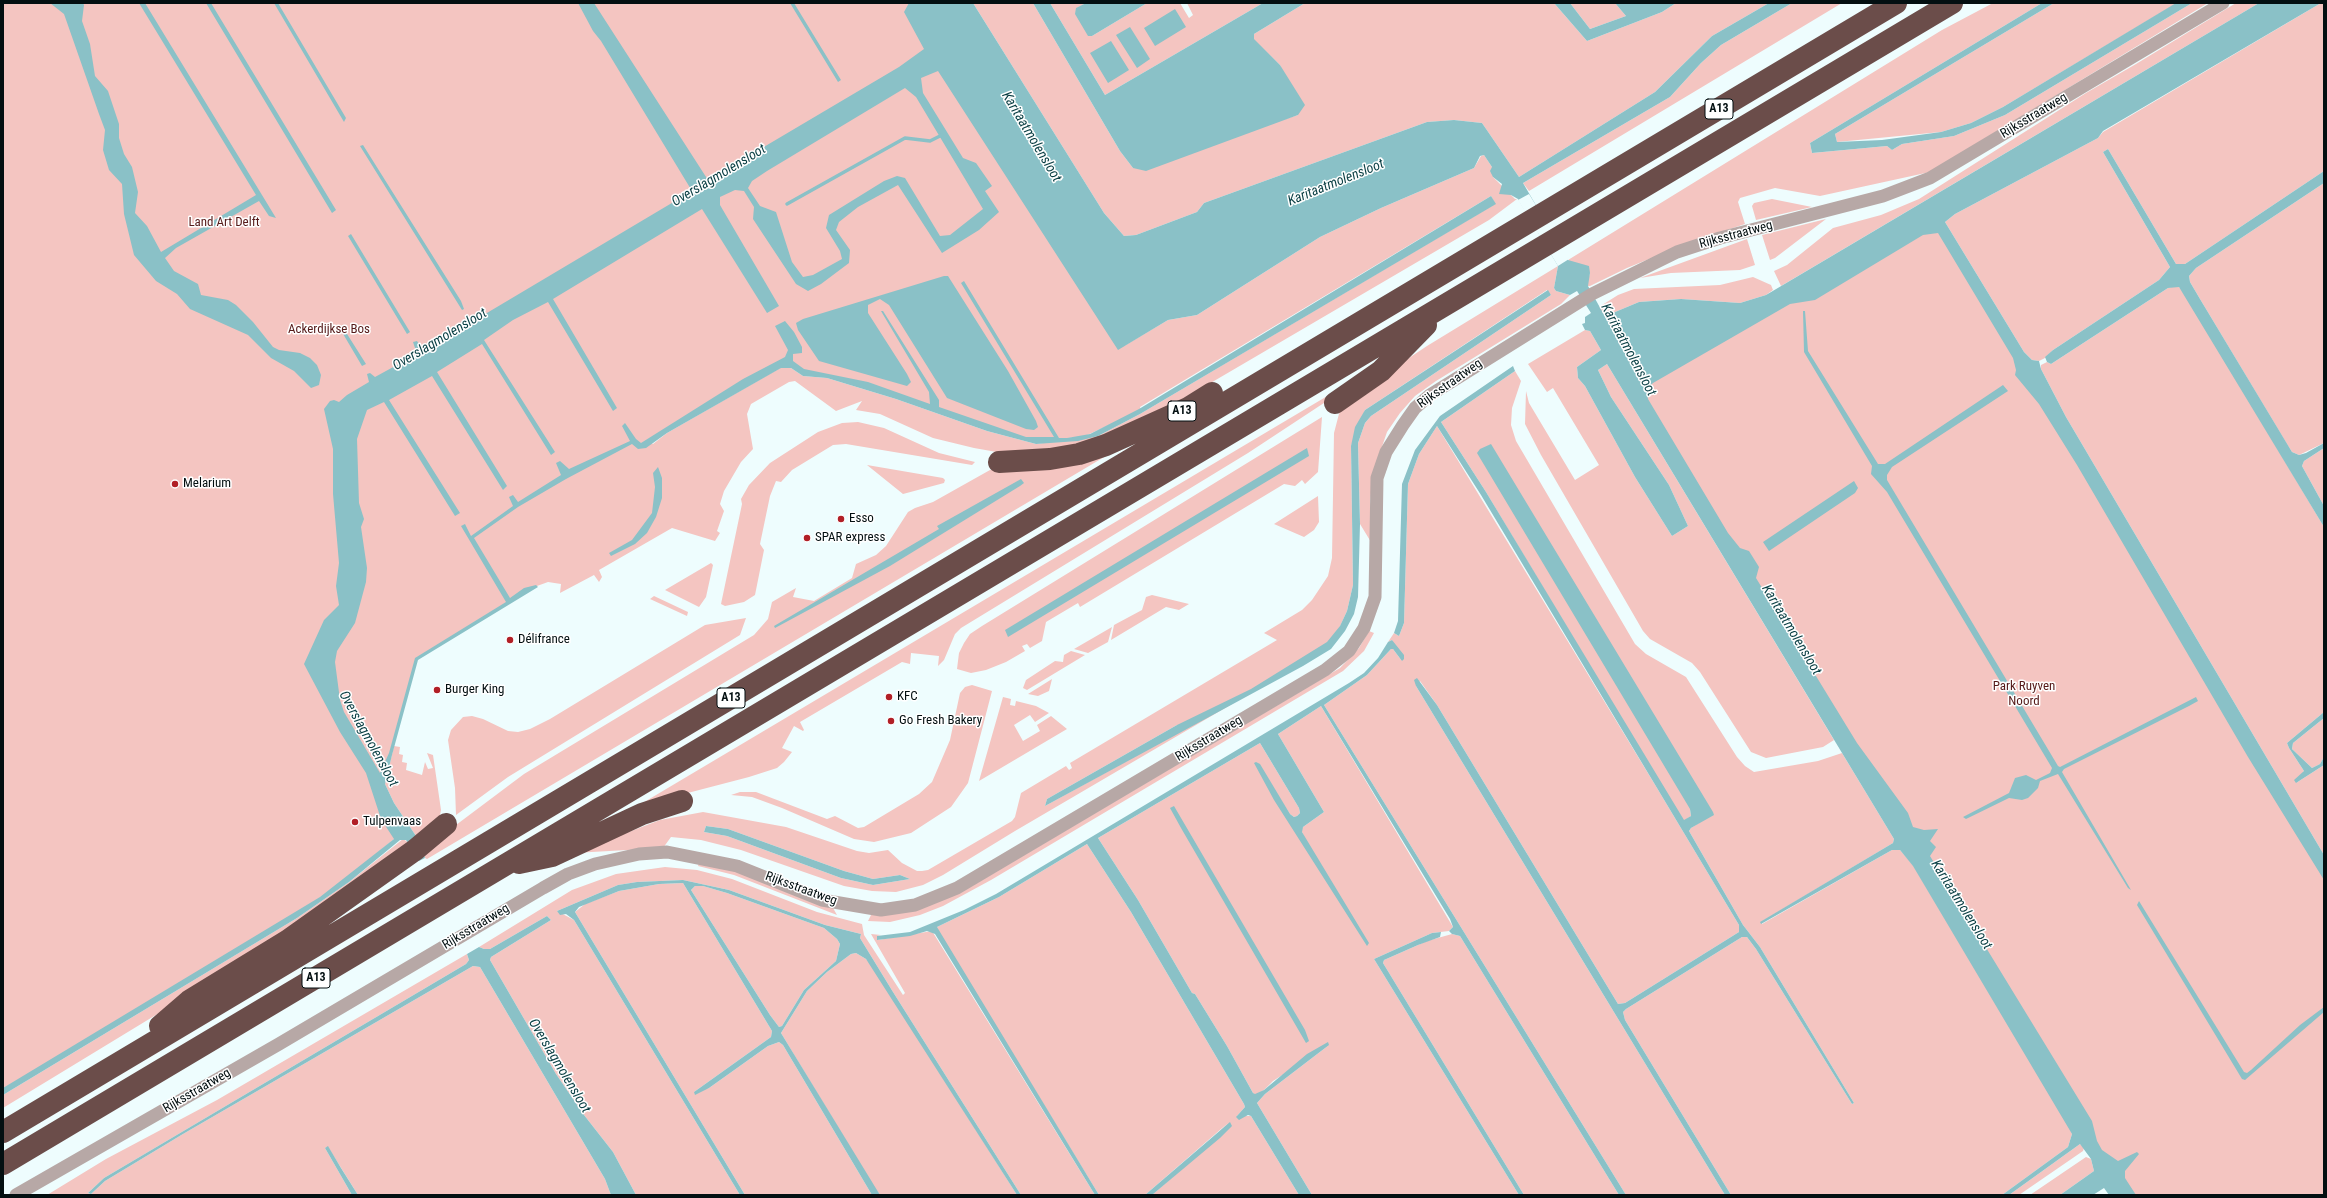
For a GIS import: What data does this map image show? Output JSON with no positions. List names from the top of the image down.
{
  "streets": {
    "highway": ["A13"],
    "street": ["Rijksstraatweg"]
  },
  "water": ["Karitaatmolensloot", "Overslagmolensloot"],
  "parks": ["Land Art Delft", "Ackerdijkse Bos", "Park Ruyven Noord"],
  "places": [
    "Melarium",
    "Esso",
    "SPAR express",
    "Délifrance",
    "Burger King",
    "KFC",
    "Go Fresh Bakery",
    "Tulpenvaas"
  ]
}
